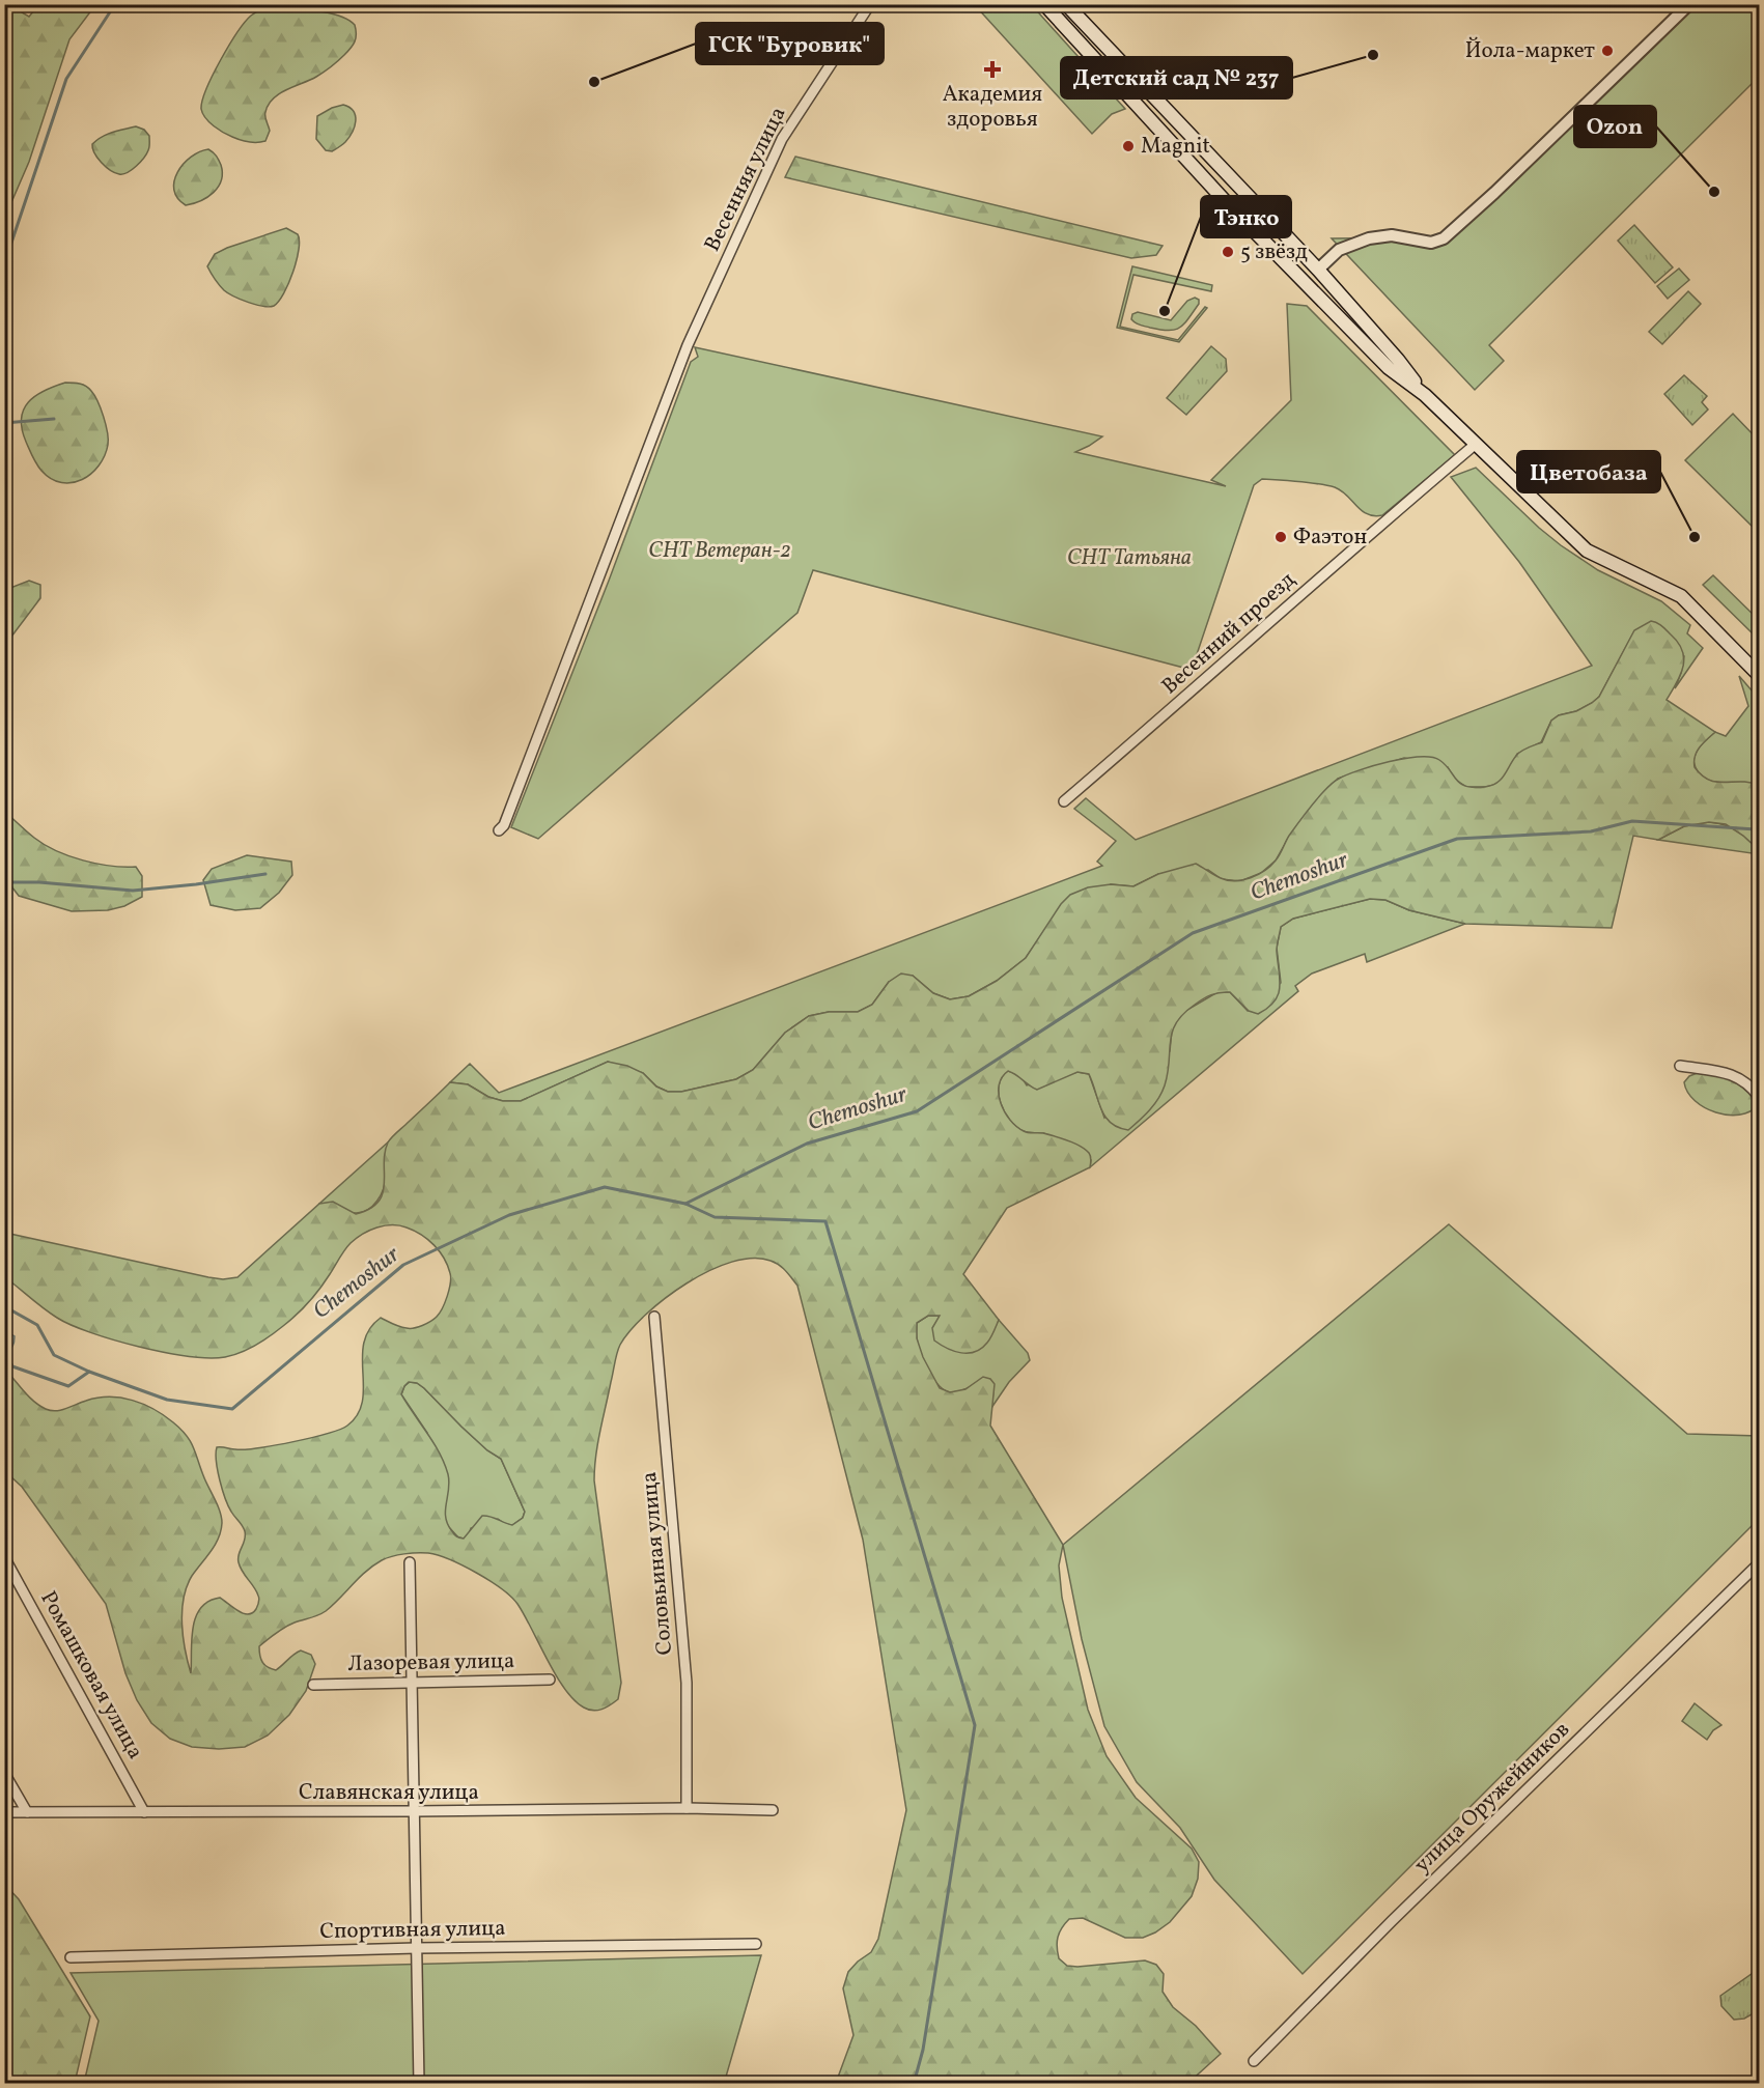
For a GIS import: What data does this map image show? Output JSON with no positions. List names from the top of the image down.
{
  "streets": {
    "street": [
      "Весенняя улица",
      "Весенний проезд",
      "Соловьиная улица",
      "Лазоревая улица",
      "Ромашковая улица",
      "Славянская улица",
      "улица Оружейников",
      "Спортивная улица"
    ]
  },
  "crossings": [
    ["Соловьиная улица", "Славянская улица"],
    ["Ромашковая улица", "Славянская улица"]
  ],
  "water": ["Chemoshur"],
  "parks": ["СНТ Ветеран-2", "СНТ Татьяна"],
  "places": {
    "other": [
      "Йола-маркет",
      "Детский сад № 237",
      "ГСК \"Буровик\"",
      "Magnit",
      "Ozon",
      "5 звёзд",
      "Тэнко",
      "Фаэтон",
      "Цветобаза"
    ],
    "health": ["Академия здоровья"]
  }
}
